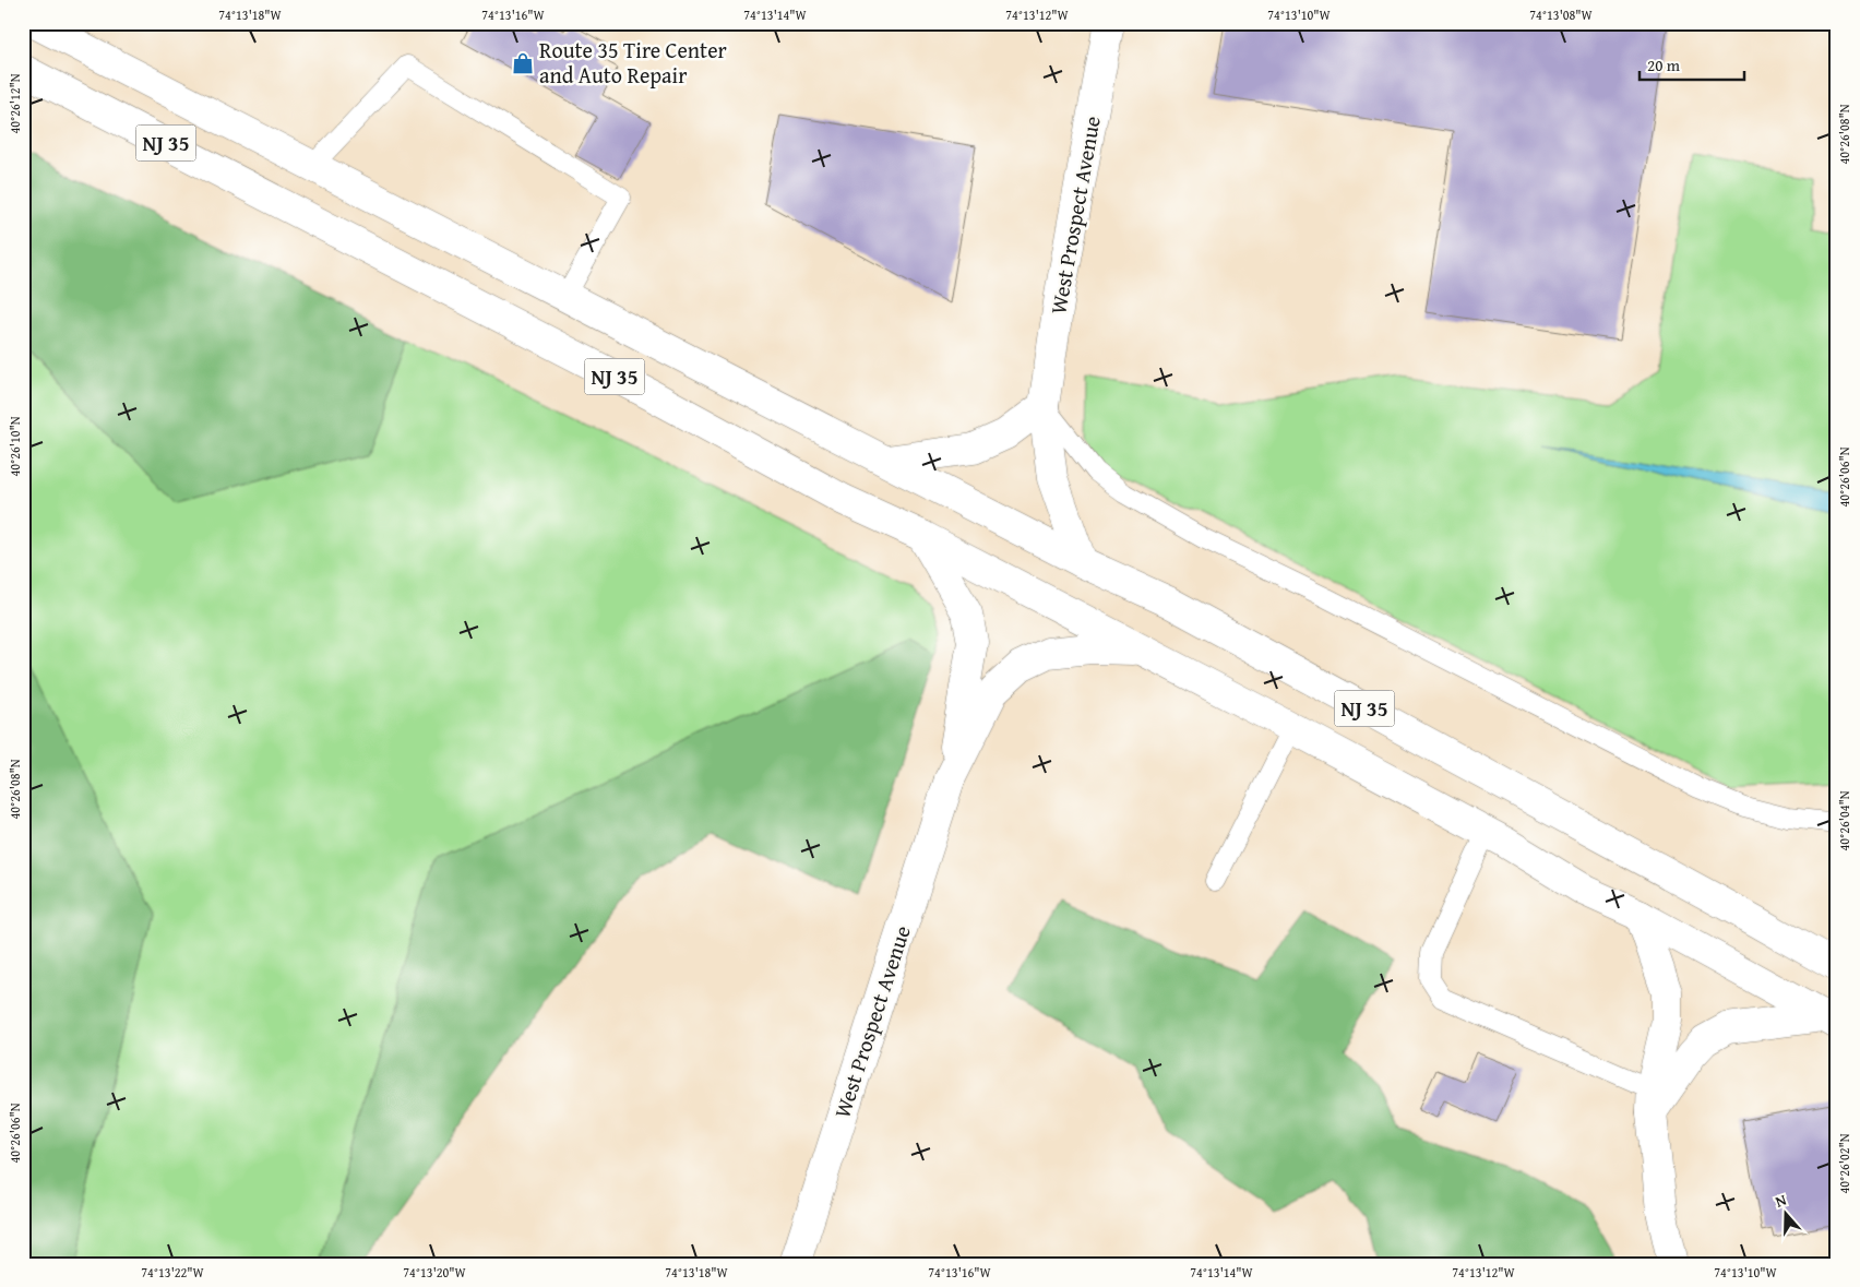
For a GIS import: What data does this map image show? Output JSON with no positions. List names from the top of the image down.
{
  "streets": {
    "main road": ["NJ 35", "West Prospect Avenue"]
  },
  "crossings": [
    ["NJ 35", "West Prospect Avenue"]
  ],
  "places": {
    "shop": ["Route 35 Tire Center and Auto Repair"]
  },
  "scale_bar": "20 m",
  "north": "top",
  "coordinates": [
    "74°13'18\"W",
    "74°13'16\"W",
    "74°13'14\"W",
    "74°13'12\"W",
    "74°13'10\"W",
    "74°13'08\"W",
    "40°26'12\"N",
    "40°26'08\"N",
    "40°26'10\"N",
    "40°26'06\"N",
    "40°26'04\"N",
    "40°26'02\"N",
    "74°13'22\"W",
    "74°13'20\"W"
  ]
}
